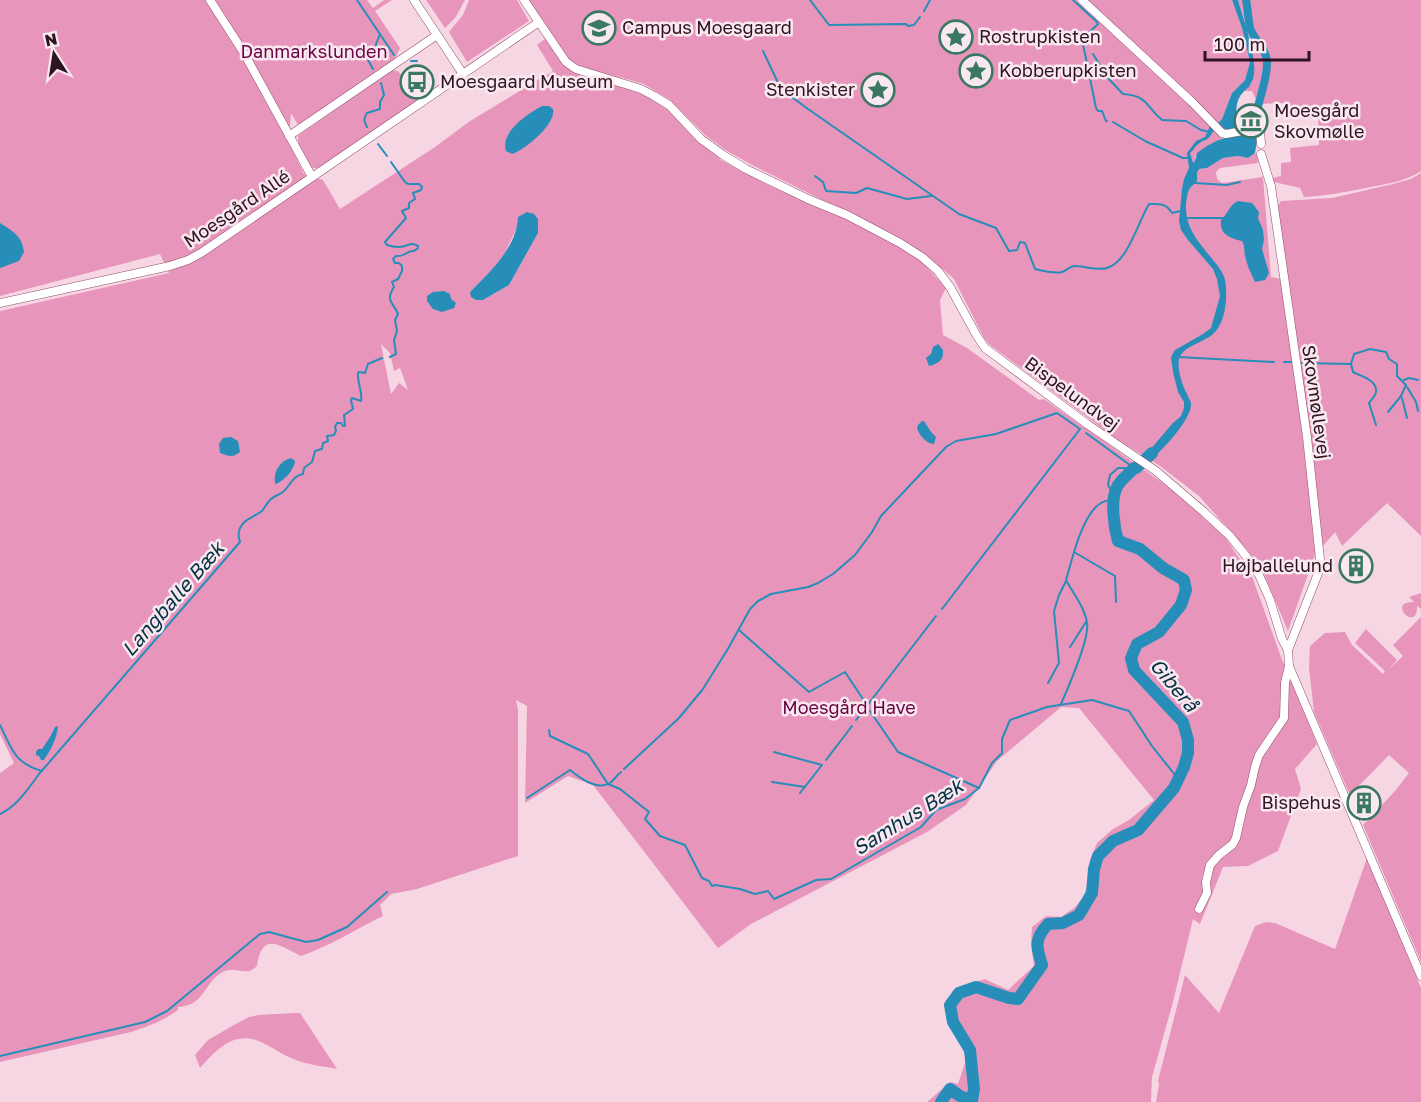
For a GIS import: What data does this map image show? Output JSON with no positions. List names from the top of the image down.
{
  "streets": {
    "street": ["Moesgård Allé", "Bispelundvej", "Skovmøllevej"]
  },
  "crossings": [
    ["Moesgård Allé", "Bispelundvej"],
    ["Bispelundvej", "Skovmøllevej"]
  ],
  "water": ["Langballe Bæk", "Giberå", "Samhus Bæk"],
  "parks": ["Danmarkslunden", "Moesgård Have"],
  "places": {
    "school or university": ["Campus Moesgaard"],
    "place": ["Rostrupkisten", "Kobberupkisten", "Stenkister"],
    "bus stop": ["Moesgaard Museum"],
    "museum": ["Moesgård Skovmølle"],
    "building": ["Højballelund", "Bispehus"]
  },
  "scale_bar": "100 m",
  "north": "top"
}
